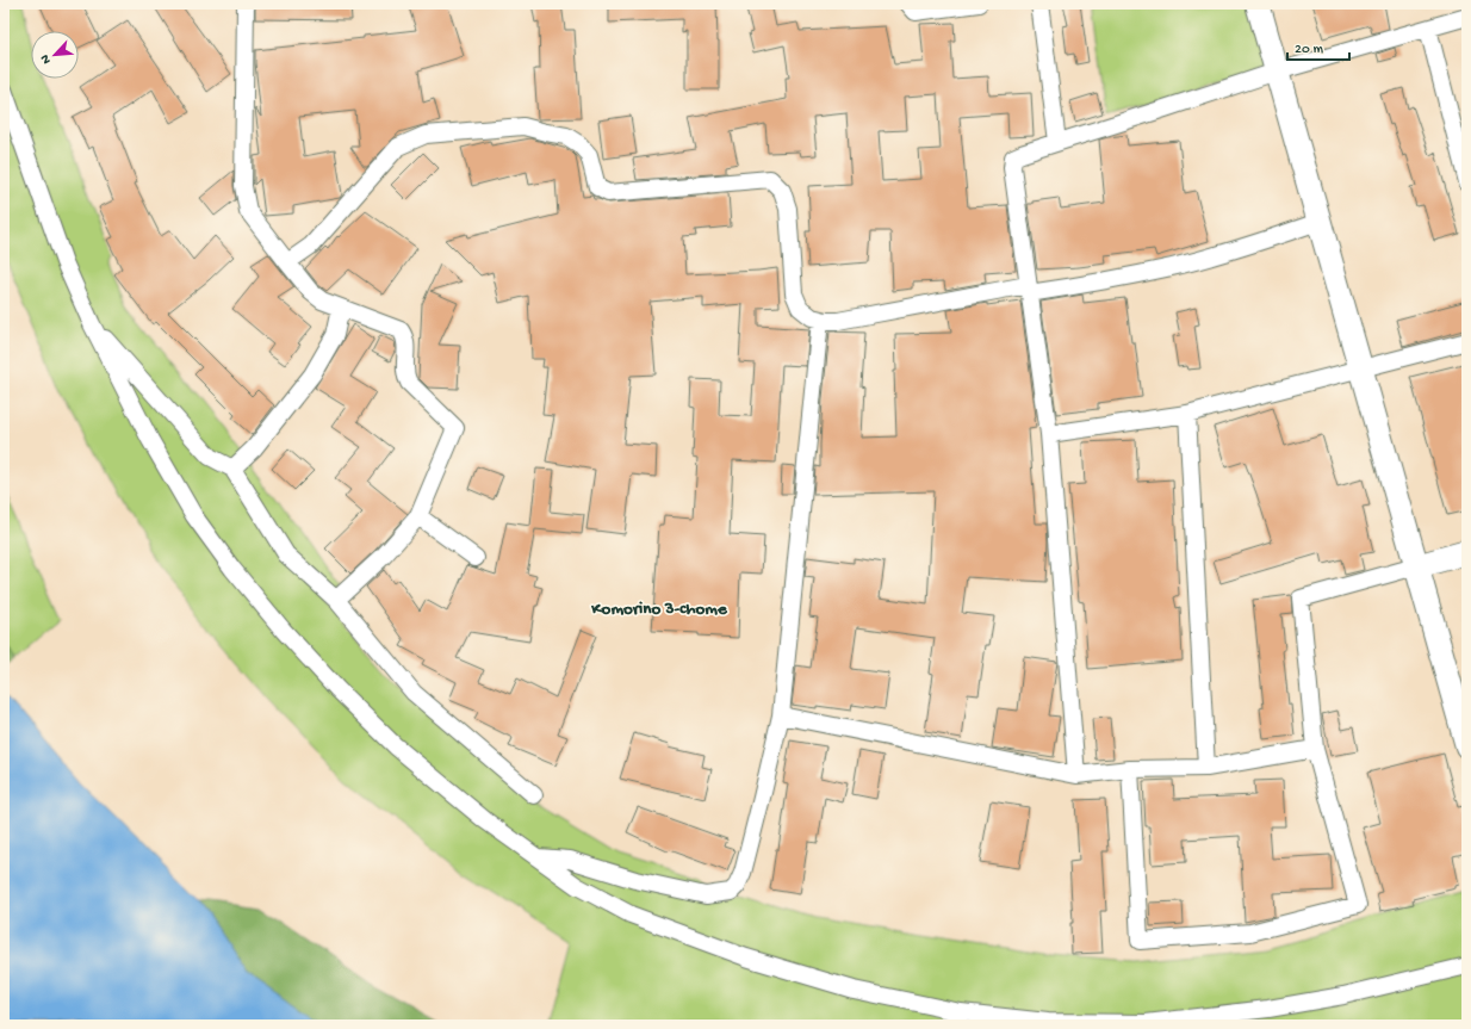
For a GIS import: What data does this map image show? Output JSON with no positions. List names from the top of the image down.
{
  "districts": ["Komorino 3-chome"],
  "scale_bar": "20 m",
  "north": "bottom left"
}
